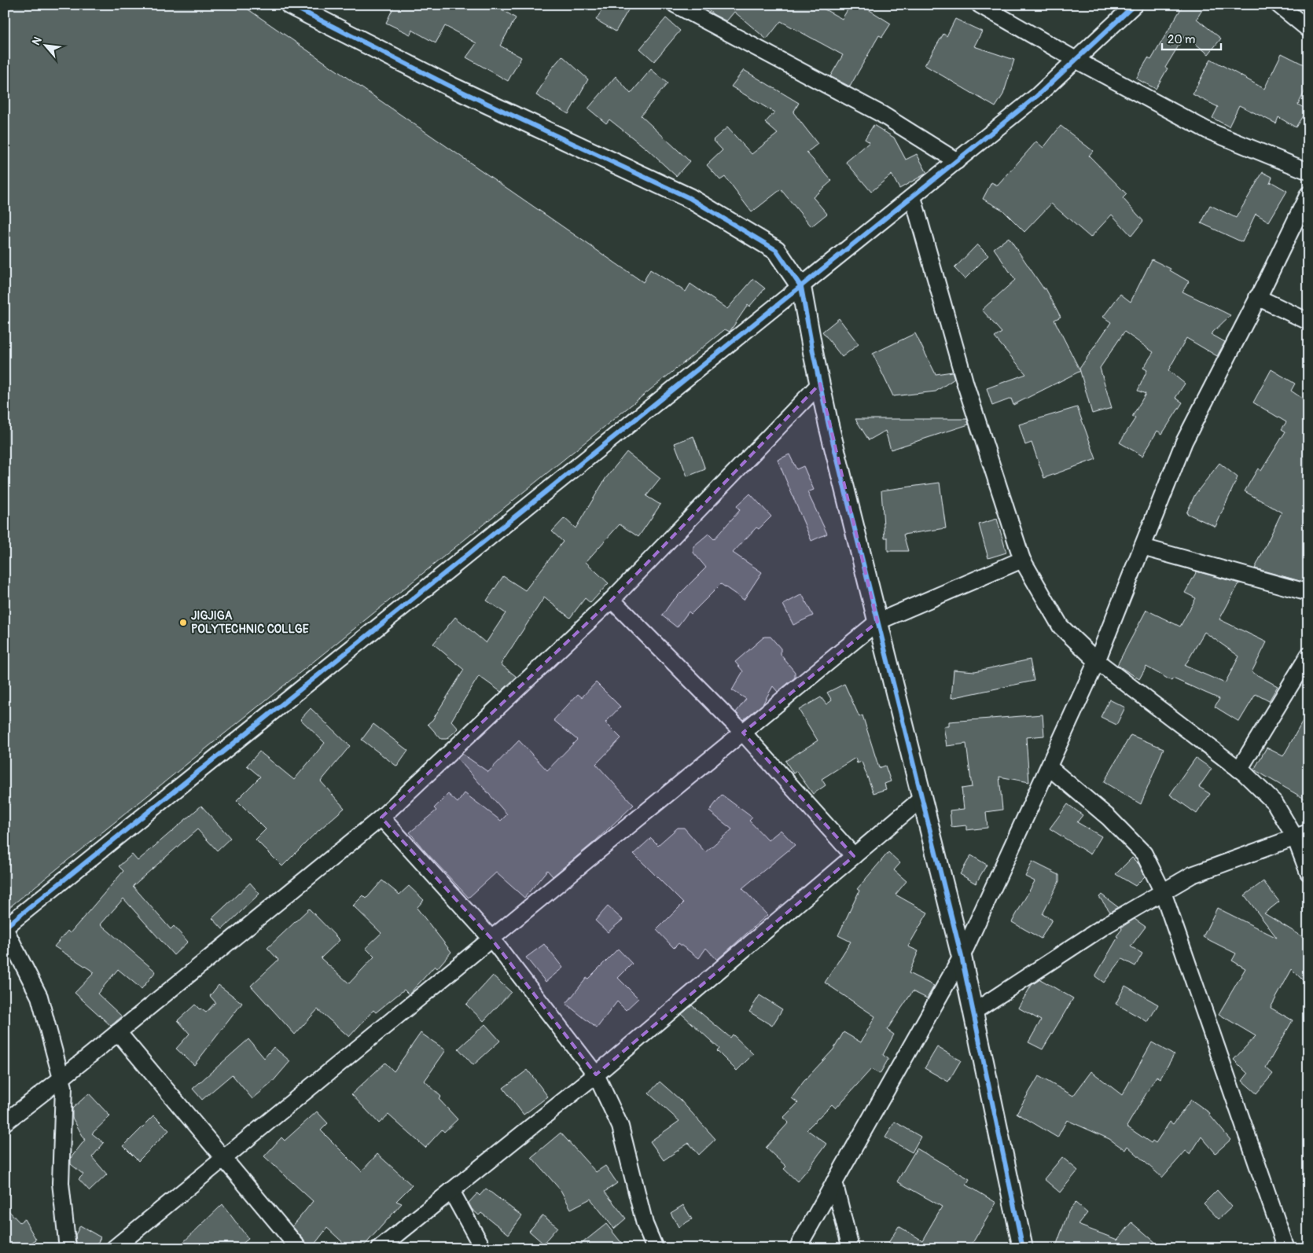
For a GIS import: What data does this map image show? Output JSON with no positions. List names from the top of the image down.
{
  "places": ["JIGJIGA POLYTECHNIC COLLGE"],
  "scale_bar": "20 m",
  "north": "top left"
}
